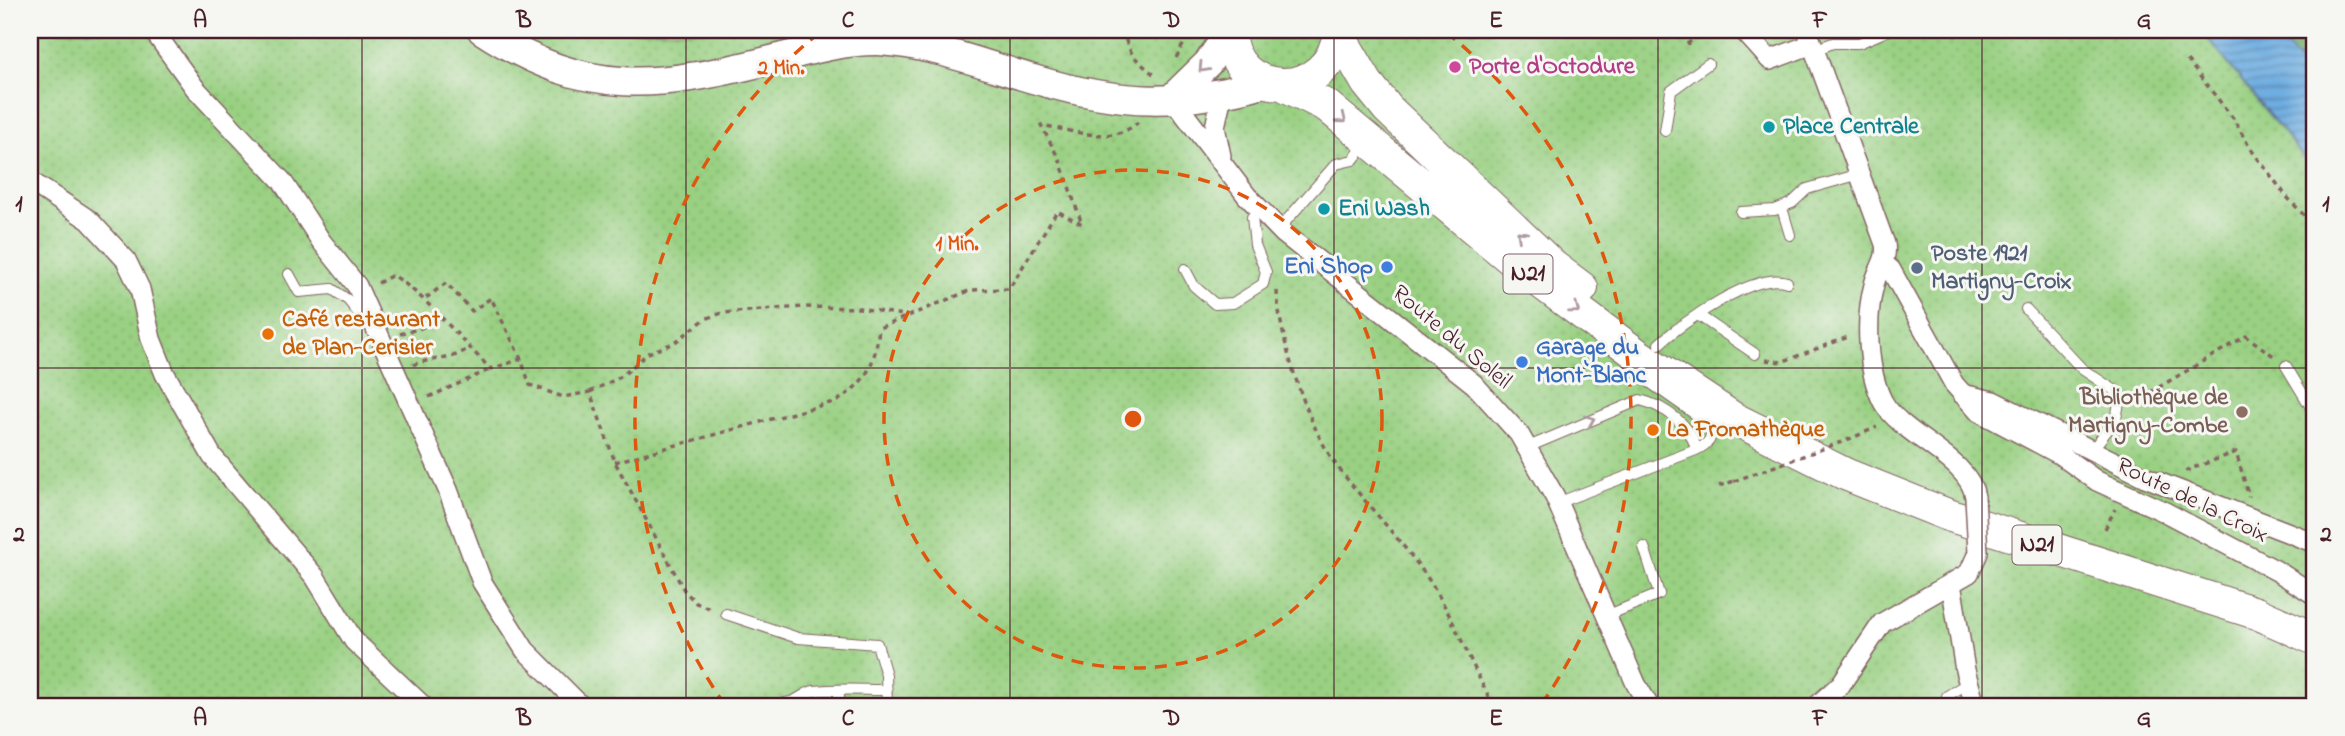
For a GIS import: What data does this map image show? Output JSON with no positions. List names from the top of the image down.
{
  "streets": {
    "main road": ["N21"],
    "street": ["Route du Soleil", "Route de la Croix"]
  },
  "places": [
    "Porte d'Octodure",
    "Place Centrale",
    "Eni Wash",
    "Eni Shop",
    "Poste 1921 Martigny-Croix",
    "Café restaurant de Plan-Cerisier",
    "Garage du Mont-Blanc",
    "Bibliothèque de Martigny-Combe",
    "La Fromathèque"
  ],
  "grid": {
    "columns": [
      "A",
      "B",
      "C",
      "D",
      "E",
      "F",
      "G"
    ],
    "rows": ["1", "2"]
  },
  "rings": ["2 Min.", "1 Min."]
}
